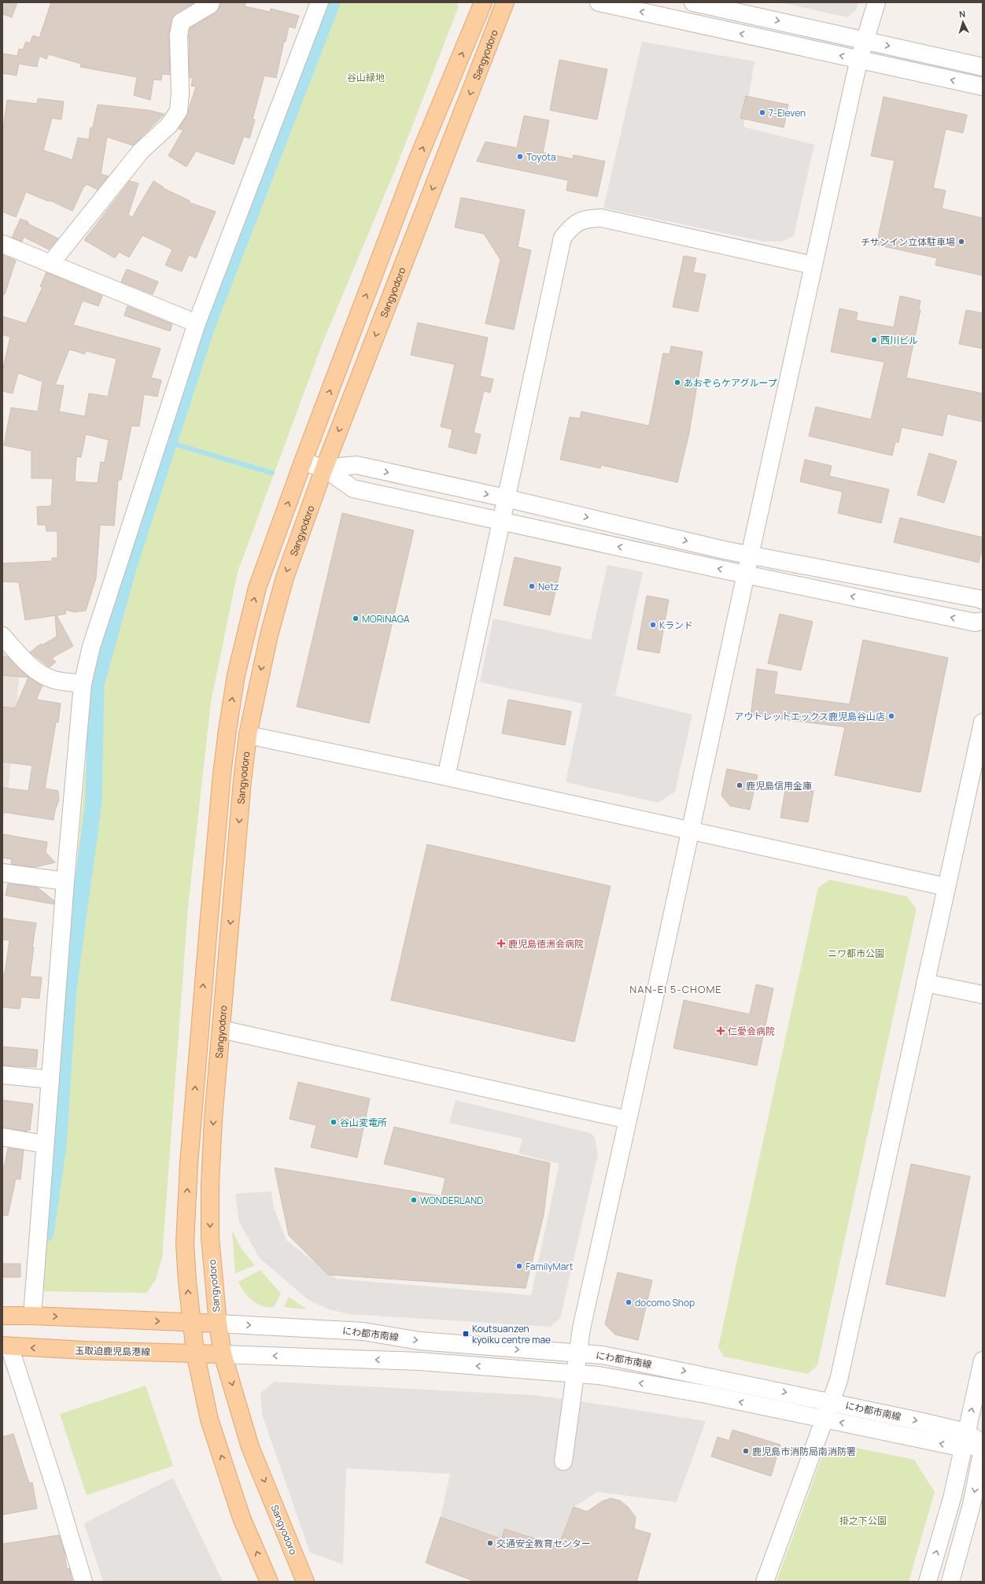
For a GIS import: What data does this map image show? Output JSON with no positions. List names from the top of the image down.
{
  "streets": {
    "main road": ["Sangyodoro", "玉取迫鹿児島港線"],
    "street": ["にわ都市南線"]
  },
  "crossings": [
    ["Sangyodoro", "にわ都市南線"],
    ["Sangyodoro", "玉取迫鹿児島港線"],
    ["にわ都市南線", "玉取迫鹿児島港線"]
  ],
  "districts": ["NAN-EI 5-CHOME"],
  "parks": ["谷山緑地", "ニワ都市公園", "掛之下公園"],
  "places": {
    "other": [
      "7-Eleven",
      "Toyota",
      "チサンイン立体駐車場",
      "西川ビル",
      "あおぞらケアグループ",
      "Netz",
      "MORiNAGA",
      "Kランド",
      "アウトレットエックス鹿児島谷山店",
      "鹿児島信用金庫",
      "谷山変電所",
      "WONDERLAND",
      "FamilyMart",
      "docomo Shop",
      "鹿児島市消防局南消防署",
      "交通安全教育センター"
    ],
    "health": ["鹿児島徳洲会病院", "仁愛会病院"],
    "transit": ["Koutsuanzen kyoiku centre mae"]
  },
  "north": "top"
}
